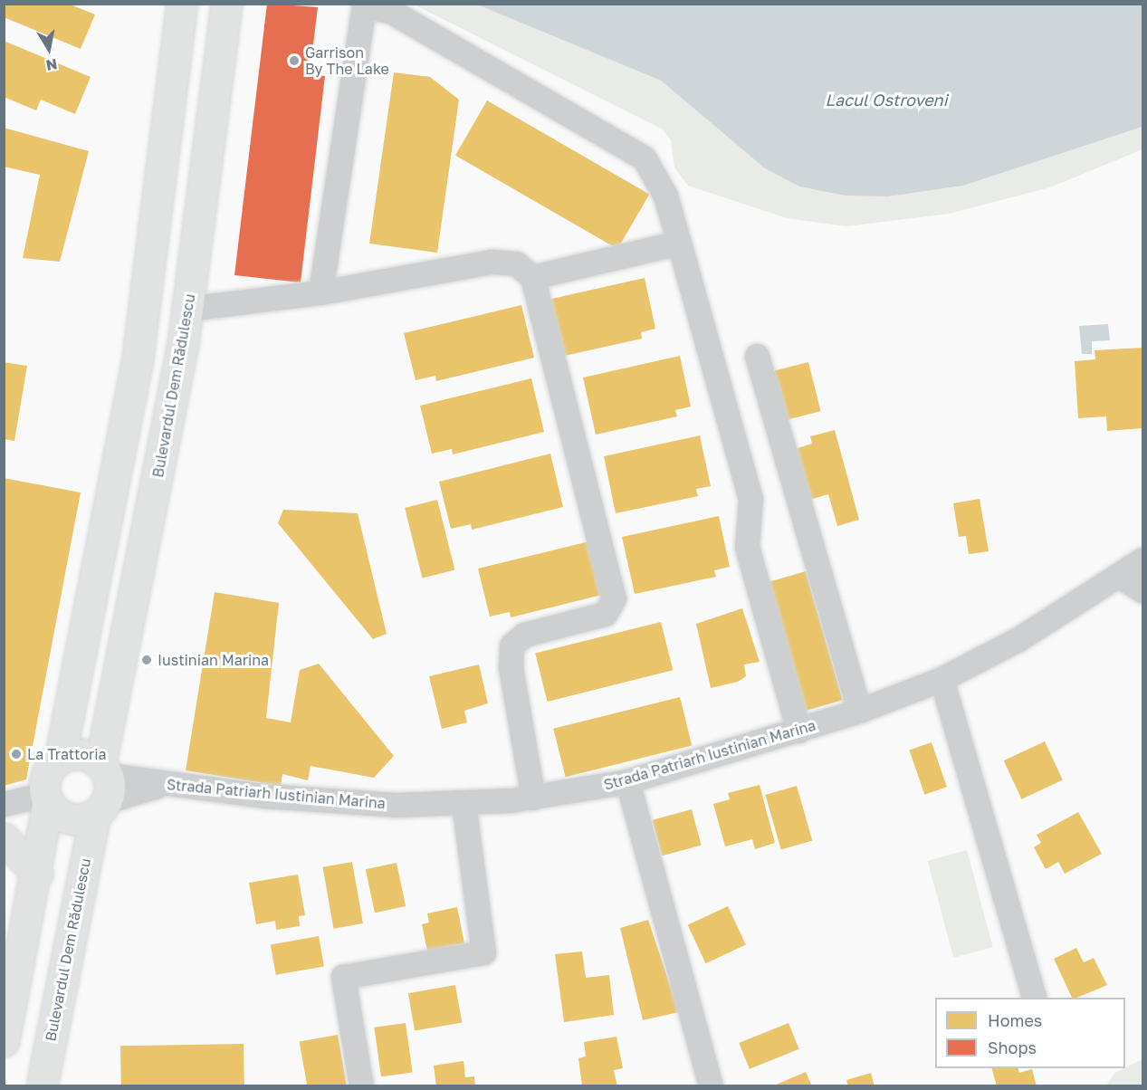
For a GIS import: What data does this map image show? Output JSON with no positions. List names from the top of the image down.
{
  "streets": {
    "main road": ["Bulevardul Dem Rădulescu"],
    "street": ["Strada Patriarh Iustinian Marina"]
  },
  "crossings": [
    ["Bulevardul Dem Rădulescu", "Strada Patriarh Iustinian Marina"]
  ],
  "water": ["Lacul Ostroveni"],
  "places": ["Garrison By The Lake", "Iustinian Marina", "La Trattoria"],
  "legend": ["Homes", "Shops"],
  "north": "bottom"
}
